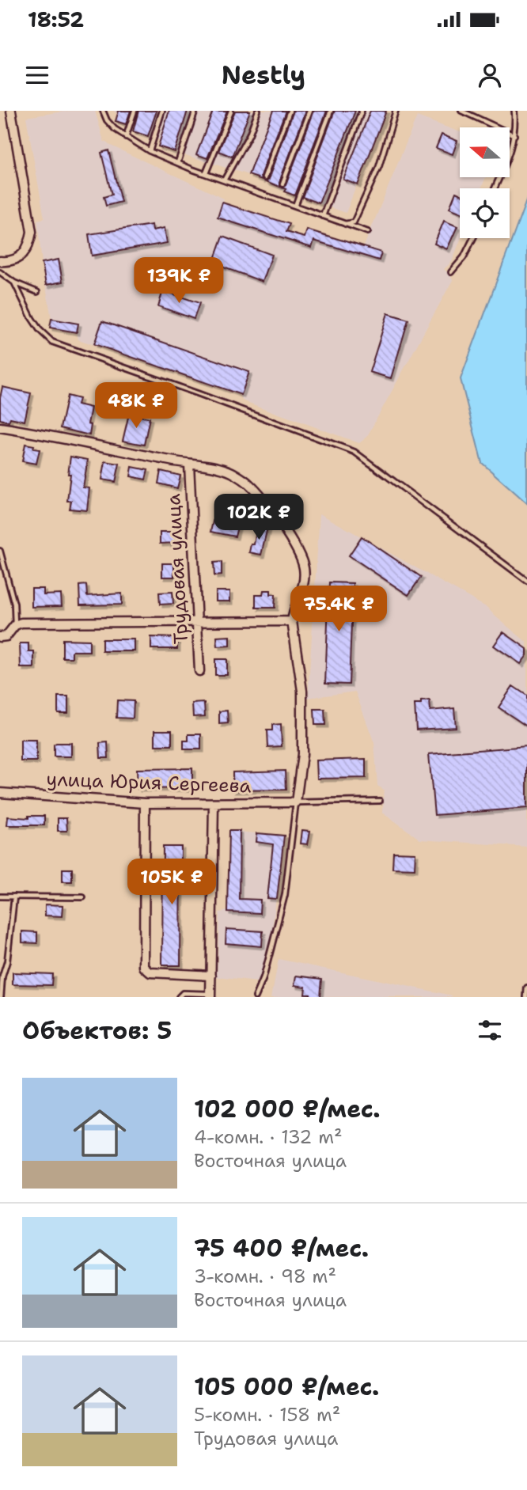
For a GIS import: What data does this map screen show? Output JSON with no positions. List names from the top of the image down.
{
  "streets": {
    "street": ["Трудовая улица", "улица Юрия Сергеева"]
  },
  "north": "left",
  "page": {
    "status": "18:52",
    "header": "Nestly",
    "price": [
      "139K ₽",
      "48K ₽",
      "102K ₽",
      "75.4K ₽",
      "105K ₽"
    ],
    "heading": "Объектов: 5",
    "list": [
      {
        "name": "102 000 ₽/мес.",
        "note": "4-комн. · 132 m² · Восточная улица"
      },
      {
        "name": "75 400 ₽/мес.",
        "note": "3-комн. · 98 m² · Восточная улица"
      },
      {
        "name": "105 000 ₽/мес.",
        "note": "5-комн. · 158 m² · Трудовая улица"
      }
    ]
  }
}
